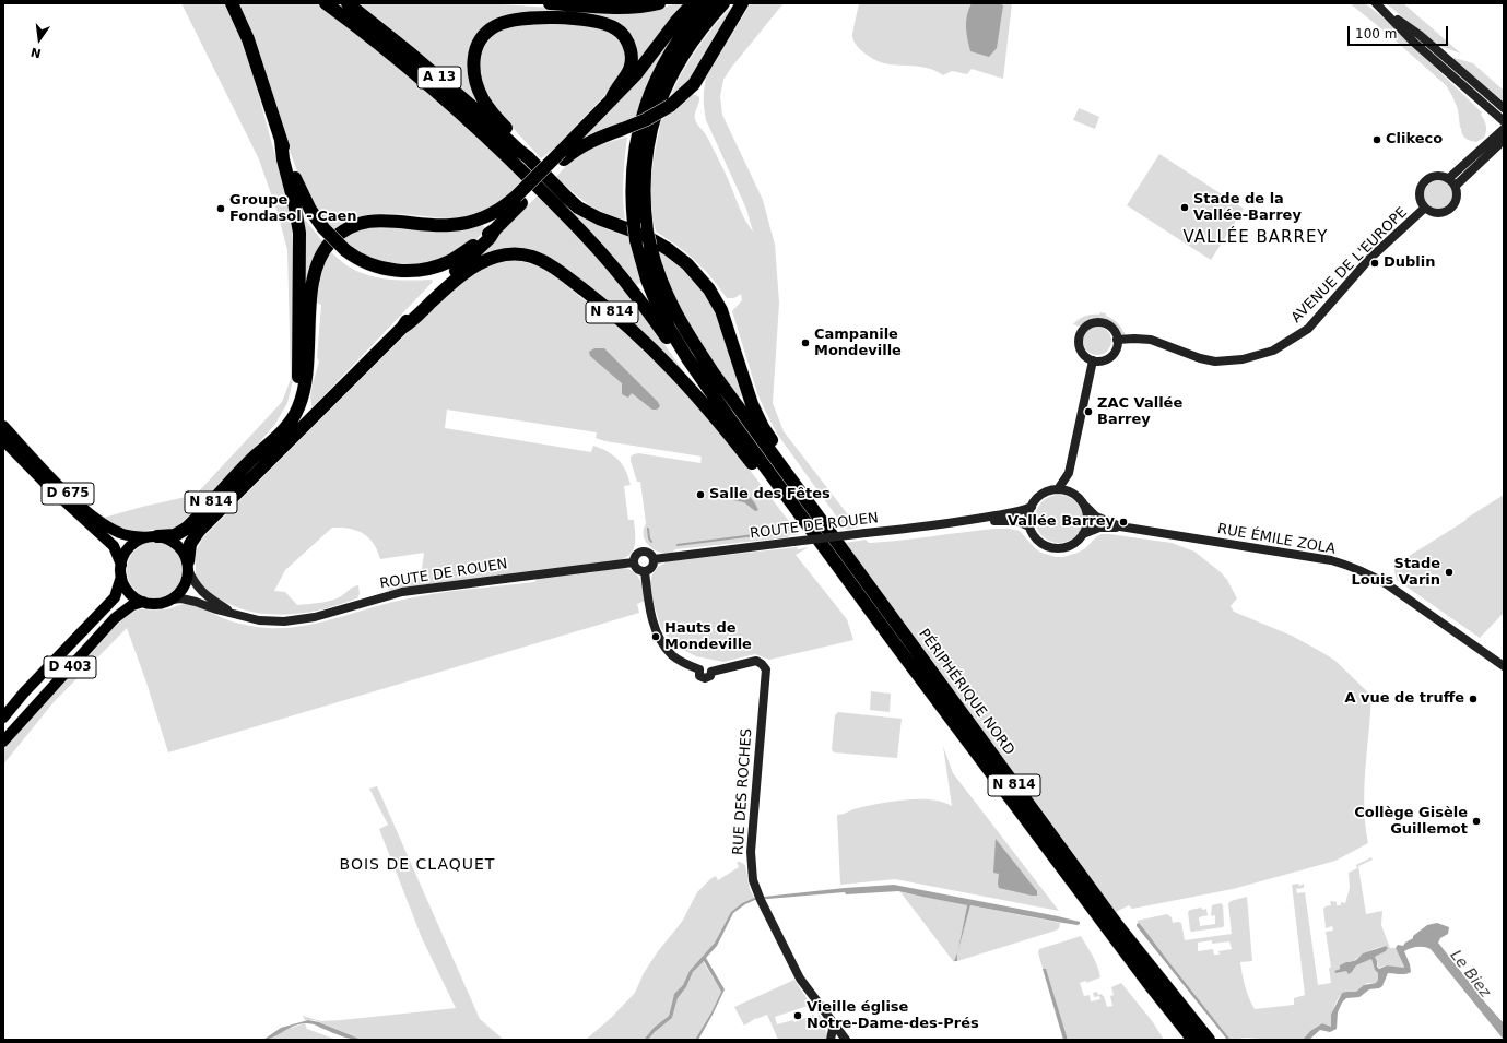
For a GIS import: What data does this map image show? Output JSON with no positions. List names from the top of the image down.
{
  "streets": {
    "highway": ["A 13", "N 814", "PÉRIPHÉRIQUE NORD"],
    "main road": [
      "AVENUE DE L'EUROPE",
      "D 675",
      "ROUTE DE ROUEN",
      "RUE ÉMILE ZOLA",
      "D 403",
      "RUE DES ROCHES"
    ]
  },
  "crossings": [
    ["A 13", "N 814"],
    ["N 814", "D 675"],
    ["N 814", "ROUTE DE ROUEN"],
    ["N 814", "D 403"],
    ["N 814", "PÉRIPHÉRIQUE NORD"],
    ["D 675", "ROUTE DE ROUEN"],
    ["D 675", "D 403"],
    ["ROUTE DE ROUEN", "RUE ÉMILE ZOLA"],
    ["ROUTE DE ROUEN", "D 403"],
    ["ROUTE DE ROUEN", "RUE DES ROCHES"]
  ],
  "districts": ["VALLÉE BARREY", "BOIS DE CLAQUET"],
  "water": ["Le Biez"],
  "places": [
    "Clikeco",
    "Stade de la Vallée-Barrey",
    "Groupe Fondasol - Caen",
    "Dublin",
    "Campanile Mondeville",
    "ZAC Vallée Barrey",
    "Salle des Fêtes",
    "Vallée Barrey",
    "Stade Louis Varin",
    "Hauts de Mondeville",
    "A vue de truffe",
    "Collège Gisèle Guillemot",
    "Vieille église Notre-Dame-des-Prés"
  ],
  "scale_bar": "100 m",
  "north": "bottom"
}
